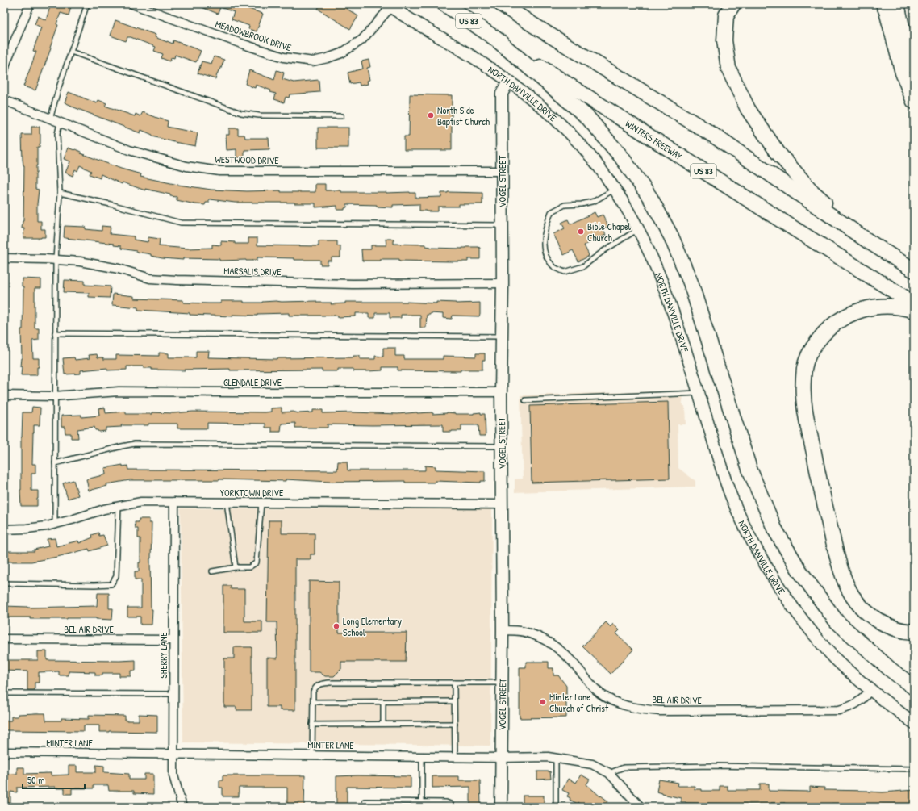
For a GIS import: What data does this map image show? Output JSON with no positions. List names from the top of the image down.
{
  "streets": {
    "highway": ["US 83", "WINTERS FREEWAY"],
    "main road": ["NORTH DANVILLE DRIVE", "VOGEL STREET"],
    "street": [
      "MEADOWBROOK DRIVE",
      "WESTWOOD DRIVE",
      "MARSALIS DRIVE",
      "GLENDALE DRIVE",
      "YORKTOWN DRIVE",
      "BEL AIR DRIVE",
      "SHERRY LANE",
      "MINTER LANE"
    ]
  },
  "crossings": [
    ["MEADOWBROOK DRIVE", "NORTH DANVILLE DRIVE"],
    ["NORTH DANVILLE DRIVE", "VOGEL STREET"],
    ["NORTH DANVILLE DRIVE", "BEL AIR DRIVE"],
    ["WESTWOOD DRIVE", "VOGEL STREET"],
    ["VOGEL STREET", "MARSALIS DRIVE"],
    ["VOGEL STREET", "GLENDALE DRIVE"],
    ["VOGEL STREET", "YORKTOWN DRIVE"],
    ["VOGEL STREET", "BEL AIR DRIVE"],
    ["VOGEL STREET", "MINTER LANE"],
    ["YORKTOWN DRIVE", "SHERRY LANE"],
    ["BEL AIR DRIVE", "SHERRY LANE"],
    ["SHERRY LANE", "MINTER LANE"]
  ],
  "places": [
    "North Side Baptist Church",
    "Bible Chapel Church",
    "Long Elementary School",
    "Minter Lane Church of Christ"
  ],
  "scale_bar": "50 m"
}
